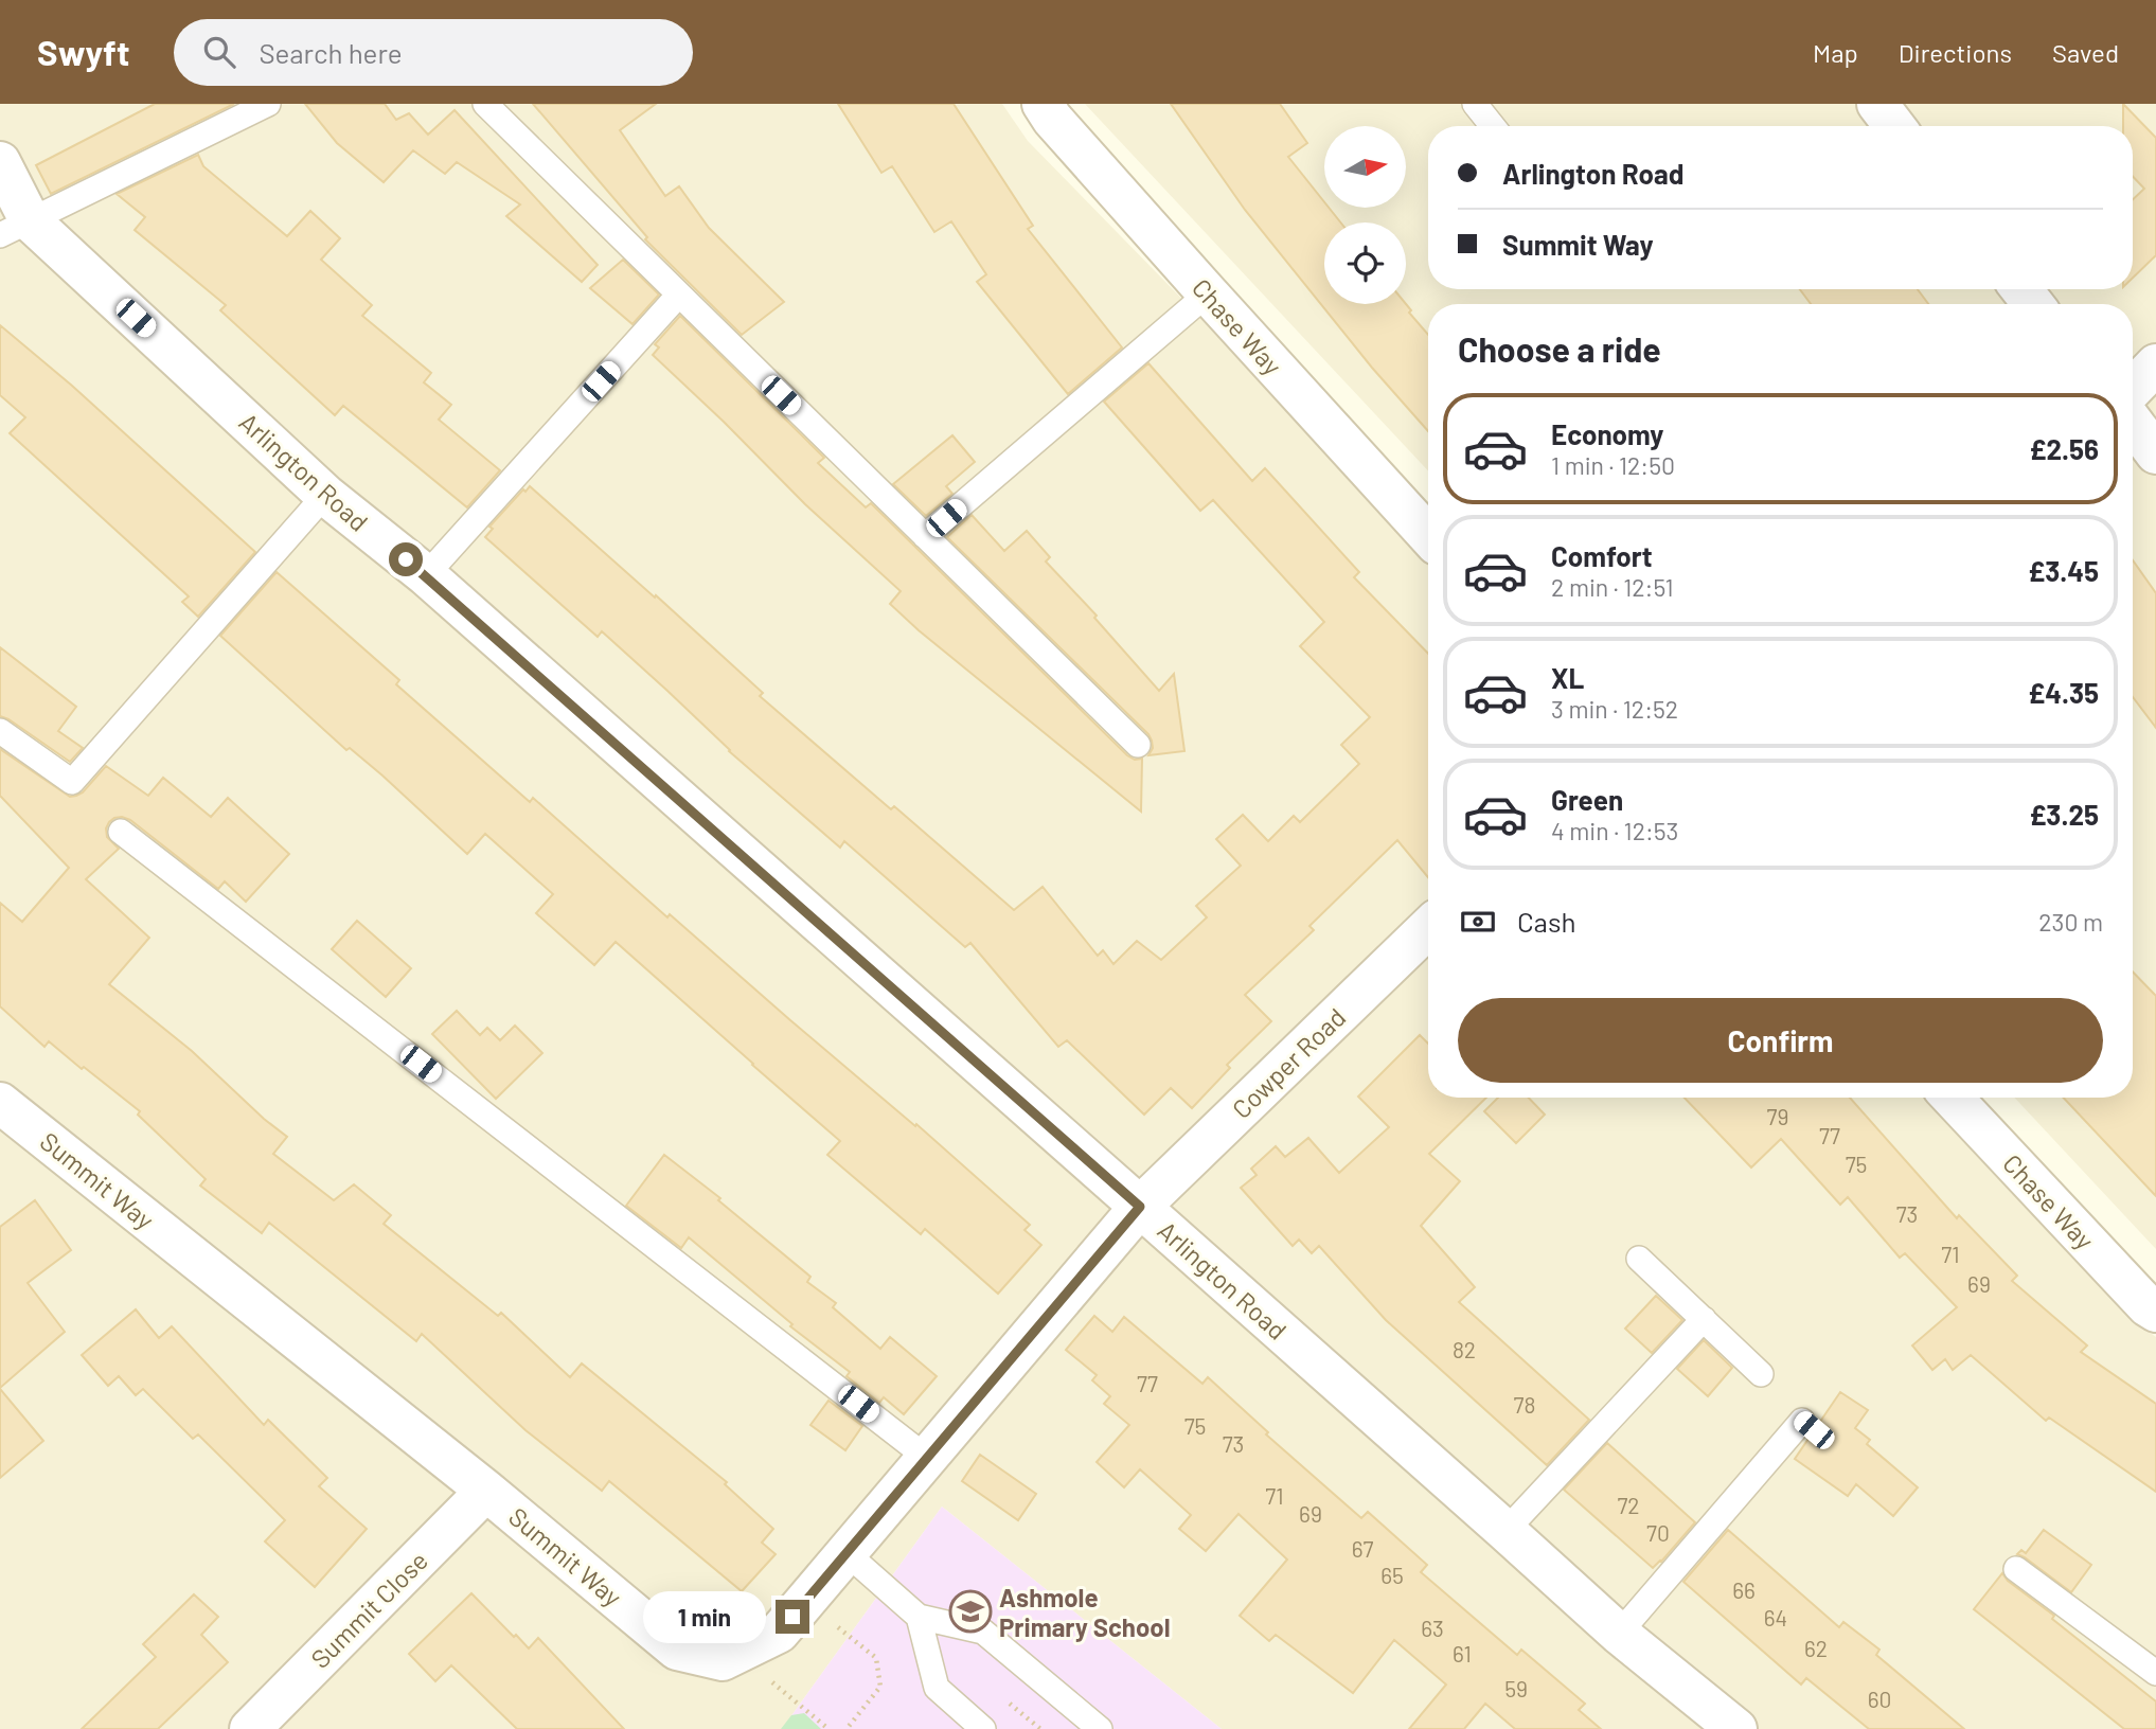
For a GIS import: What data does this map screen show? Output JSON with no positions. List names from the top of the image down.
{
  "streets": {
    "street": [
      "Chase Way",
      "Arlington Road",
      "Cowper Road",
      "Summit Way",
      "Summit Close"
    ]
  },
  "crossings": [
    ["Arlington Road", "Cowper Road"],
    ["Arlington Road", "Summit Way"],
    ["Cowper Road", "Summit Way"],
    ["Summit Way", "Summit Close"]
  ],
  "places": {
    "school or university": ["Ashmole Primary School"]
  },
  "house_numbers": [
    "79",
    "77",
    "75",
    "73",
    "71",
    "69",
    "82",
    "77",
    "78",
    "75",
    "73",
    "71",
    "72",
    "69",
    "70",
    "67",
    "65",
    "66",
    "64",
    "63",
    "62",
    "61",
    "59",
    "60"
  ],
  "north": "right",
  "page": {
    "header": "Swyft",
    "search": "Search here",
    "nav": ["Map", "Directions", "Saved"],
    "banner": ["Arlington Road", "Summit Way"],
    "heading": "Choose a ride",
    "list": [
      {
        "name": "Economy",
        "note": "1 min · 12:50",
        "value": "£2.56"
      },
      {
        "name": "Comfort",
        "note": "2 min · 12:51",
        "value": "£3.45"
      },
      {
        "name": "XL",
        "note": "3 min · 12:52",
        "value": "£4.35"
      },
      {
        "name": "Green",
        "note": "4 min · 12:53",
        "value": "£3.25"
      }
    ],
    "pay": ["Cash", "230 m"],
    "buttons": "Confirm",
    "bubble": "1 min"
  }
}
